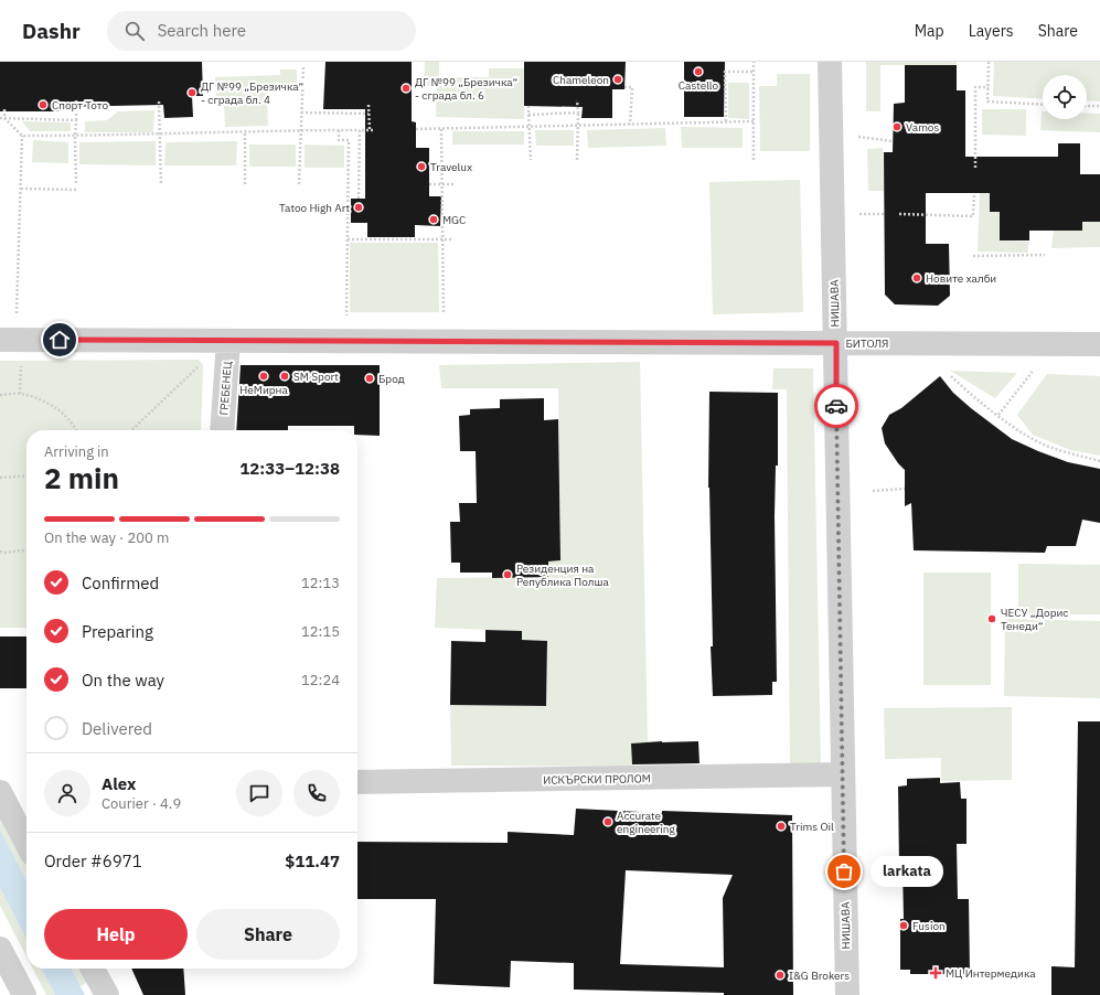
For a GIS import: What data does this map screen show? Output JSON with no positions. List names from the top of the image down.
{
  "streets": {
    "street": [
      "НИШАВА",
      "БИТОЛЯ",
      "ГРЕБЕНЕЦ",
      "ИСКЪРСКИ ПРОЛОМ"
    ]
  },
  "crossings": [
    ["НИШАВА", "БИТОЛЯ"],
    ["НИШАВА", "ИСКЪРСКИ ПРОЛОМ"],
    ["БИТОЛЯ", "ГРЕБЕНЕЦ"]
  ],
  "places": {
    "other": [
      "Castello",
      "Chameleon",
      "ДГ №99 „Брезичка“ - сграда бл. 6",
      "ДГ №99 „Брезичка“ - сграда бл. 4",
      "Спорт Тото",
      "Vamos",
      "Travelux",
      "Tatoo High Art",
      "MGC",
      "Новите халби",
      "НеМирна",
      "SM Sport",
      "Брод",
      "Резиденция на Република Полша",
      "ЧЕСУ „Дорис Тенеди“",
      "Accurate engineering",
      "Trims Oil",
      "larkata",
      "Fusion",
      "I&G Brokers"
    ],
    "health": ["МЦ Интермедика"]
  },
  "page": {
    "header": "Dashr",
    "search": "Search here",
    "nav": ["Map", "Layers", "Share"],
    "heading": ["2 min", "Arriving in", "12:33–12:38"],
    "panel": [
      "Alex",
      "Courier · 4.9",
      "Order #6971",
      "$11.47"
    ],
    "bar": "On the way · 200 m",
    "list": [
      ["Confirmed", "12:13"],
      ["Preparing", "12:15"],
      ["On the way", "12:24"],
      "Delivered"
    ],
    "bubble": "larkata",
    "buttons": ["Help", "Share"]
  }
}
